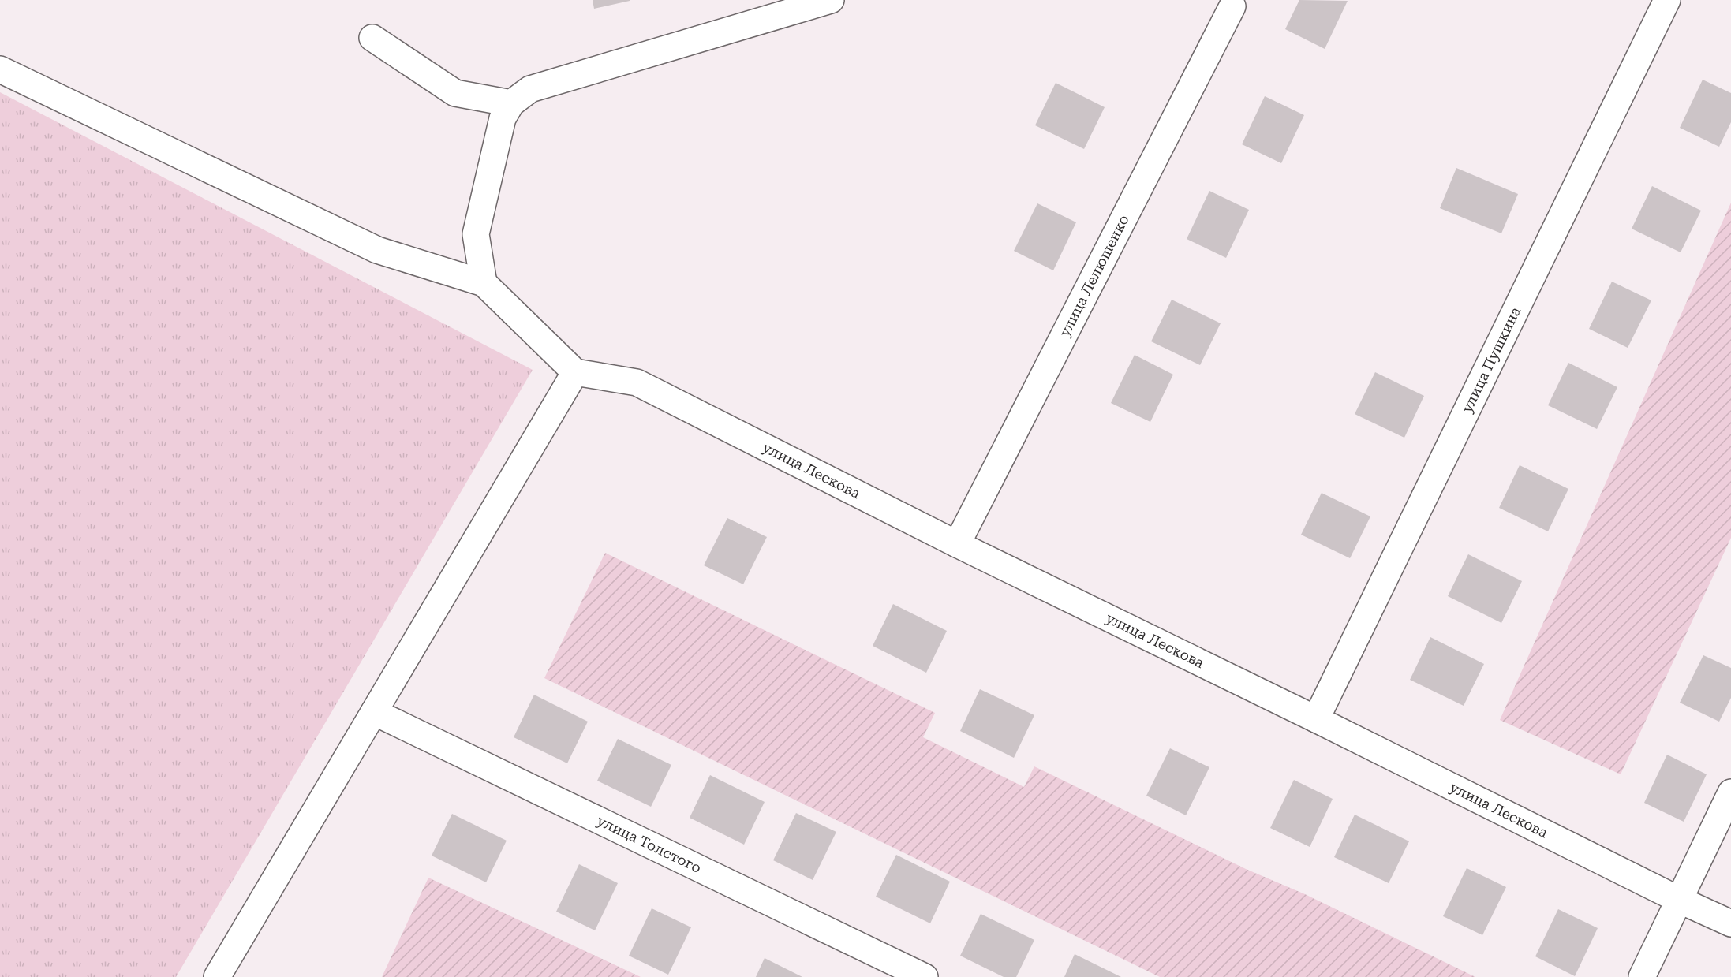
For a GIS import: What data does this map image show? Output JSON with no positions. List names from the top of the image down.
{
  "streets": {
    "street": [
      "улица Лелюшенко",
      "улица Пушкина",
      "улица Лескова",
      "улица Толстого"
    ]
  },
  "crossings": [
    ["улица Лелюшенко", "улица Лескова"],
    ["улица Пушкина", "улица Лескова"]
  ]
}
